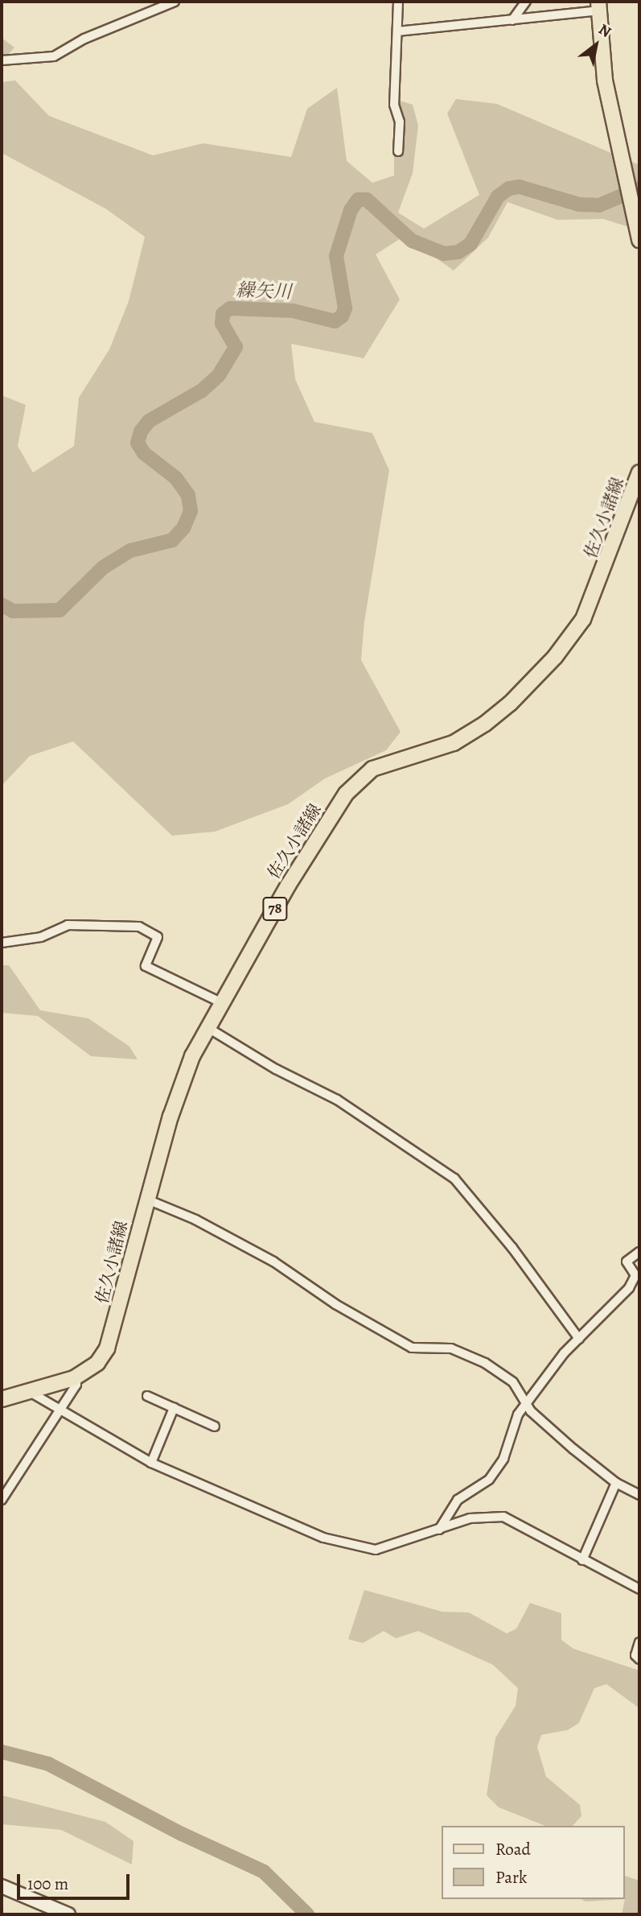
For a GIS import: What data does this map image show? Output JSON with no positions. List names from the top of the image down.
{
  "streets": {
    "main road": ["佐久小諸線", "78"]
  },
  "water": ["繰矢川"],
  "legend": ["Road", "Park"],
  "scale_bar": "100 m",
  "north": "top right"
}
